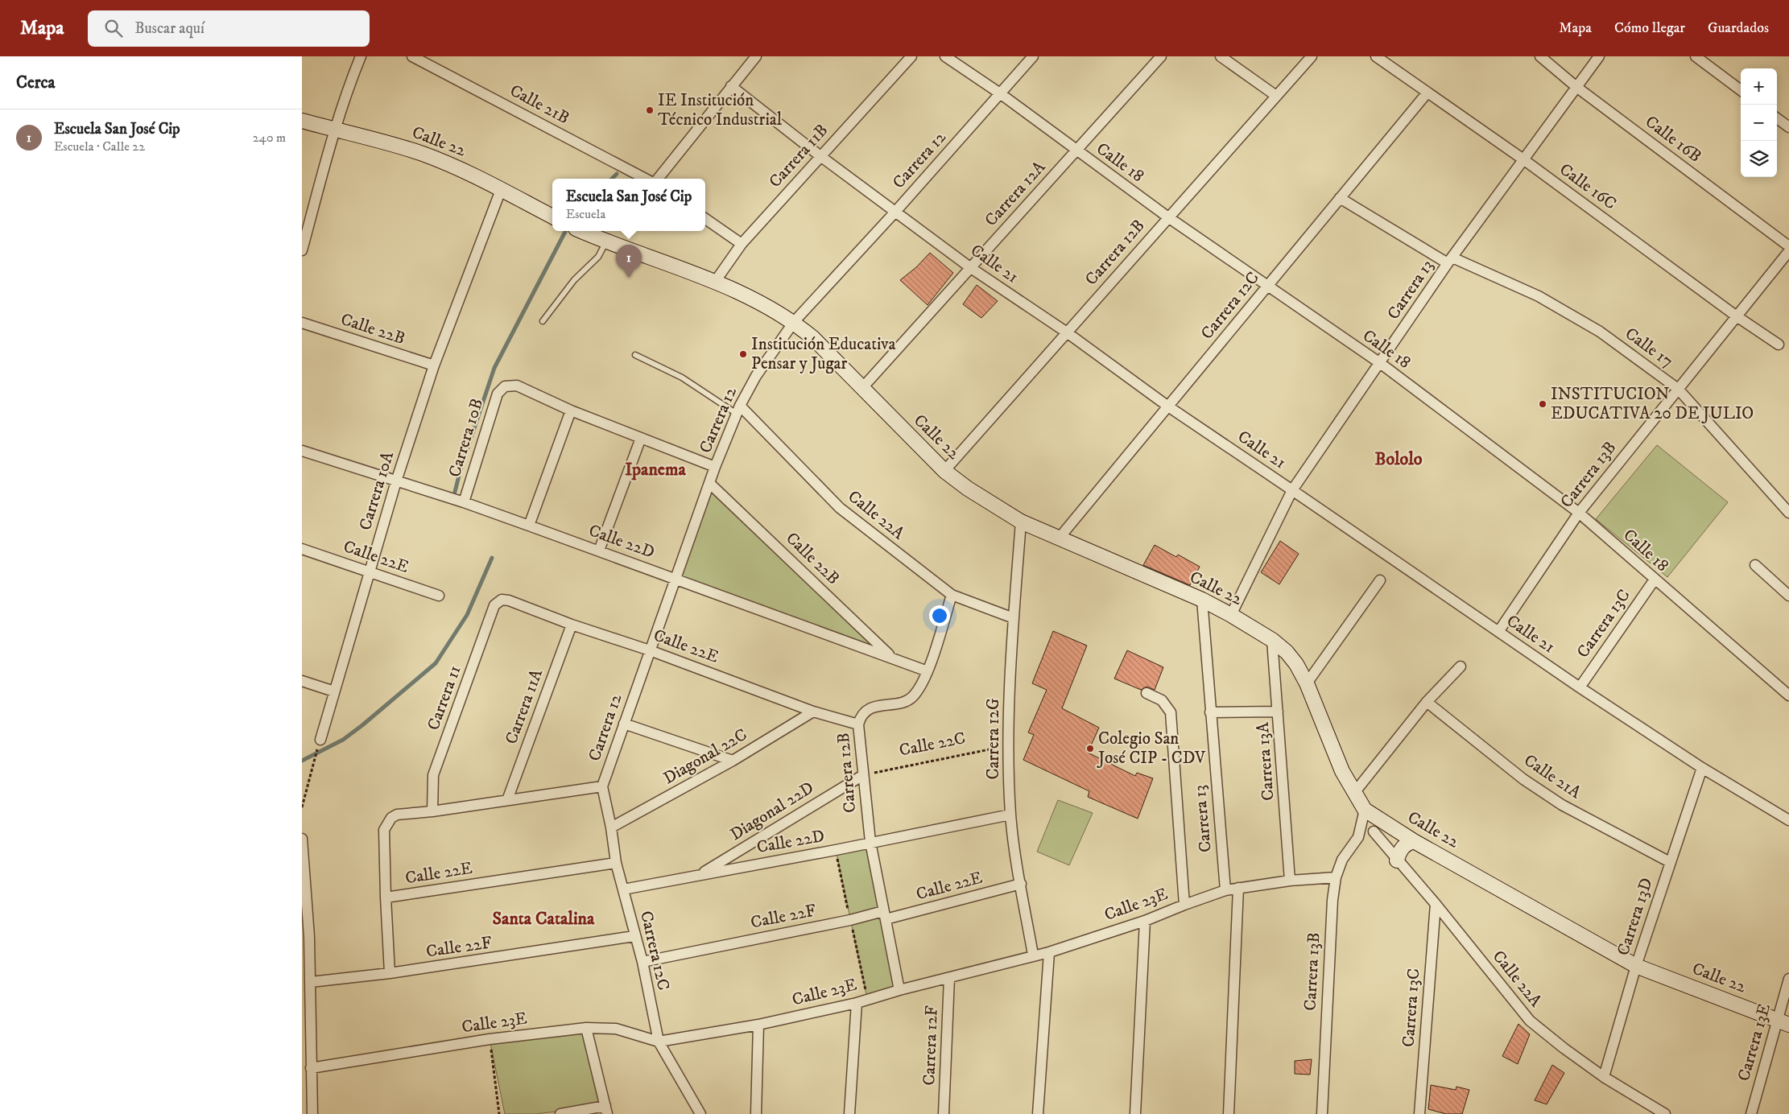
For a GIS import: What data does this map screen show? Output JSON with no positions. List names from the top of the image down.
{
  "streets": {
    "street": [
      "Calle 21B",
      "Calle 16B",
      "Calle 22",
      "Carrera 11B",
      "Carrera 12",
      "Calle 18",
      "Calle 16C",
      "Carrera 12A",
      "Carrera 12B",
      "Calle 21",
      "Carrera 13",
      "Carrera 12C",
      "Calle 22B",
      "Calle 17",
      "Carrera 10B",
      "Carrera 13B",
      "Carrera 10A",
      "Calle 22A",
      "Calle 22D",
      "Calle 22E",
      "Carrera 13C",
      "Carrera 11",
      "Carrera 11A",
      "Carrera 12G",
      "Diagonal 22C",
      "Carrera 13A",
      "Calle 21A",
      "Diagonal 22D",
      "Calle 23E",
      "Calle 22F",
      "Carrera 13D",
      "Carrera 13E",
      "Carrera 12F"
    ],
    "path": ["Calle 22C"]
  },
  "crossings": [
    ["Calle 16B", "Carrera 13"],
    ["Calle 22", "Carrera 11B"],
    ["Calle 22", "Carrera 12"],
    ["Calle 22", "Carrera 12A"],
    ["Calle 22", "Carrera 12B"],
    ["Calle 22", "Carrera 13"],
    ["Calle 22", "Carrera 12C"],
    ["Calle 22", "Carrera 13B"],
    ["Calle 22", "Carrera 10A"],
    ["Calle 22", "Carrera 12G"],
    ["Calle 22", "Carrera 13A"],
    ["Calle 22", "Carrera 13D"],
    ["Calle 22", "Carrera 13E"],
    ["Carrera 11B", "Calle 21"],
    ["Carrera 12", "Calle 18"],
    ["Carrera 12", "Calle 21"],
    ["Carrera 12", "Carrera 12C"],
    ["Carrera 12", "Calle 22B"],
    ["Carrera 12", "Calle 22A"],
    ["Carrera 12", "Calle 22D"],
    ["Carrera 12", "Calle 22E"],
    ["Calle 18", "Carrera 12A"],
    ["Calle 18", "Carrera 12B"],
    ["Calle 18", "Carrera 13"],
    ["Calle 18", "Carrera 12C"],
    ["Calle 18", "Carrera 13B"],
    ["Calle 18", "Carrera 13C"],
    ["Calle 16C", "Carrera 13"],
    ["Calle 16C", "Carrera 12C"],
    ["Calle 16C", "Carrera 13B"],
    ["Carrera 12A", "Calle 21"],
    ["Carrera 12B", "Calle 21"],
    ["Carrera 12B", "Calle 22A"],
    ["Carrera 12B", "Calle 22D"],
    ["Carrera 12B", "Calle 22E"],
    ["Carrera 12B", "Calle 22C"],
    ["Carrera 12B", "Diagonal 22D"],
    ["Carrera 12B", "Calle 23E"],
    ["Carrera 12B", "Calle 22F"],
    ["Calle 21", "Carrera 13"],
    ["Calle 21", "Carrera 12C"],
    ["Calle 21", "Carrera 13B"],
    ["Calle 21", "Carrera 13C"],
    ["Calle 21", "Carrera 13D"],
    ["Carrera 13", "Calle 17"],
    ["Carrera 13", "Calle 23E"],
    ["Carrera 12C", "Calle 17"],
    ["Carrera 12C", "Calle 22D"],
    ["Carrera 12C", "Calle 22E"],
    ["Carrera 12C", "Diagonal 22C"],
    ["Carrera 12C", "Calle 23E"],
    ["Carrera 12C", "Calle 22F"],
    ["Calle 22B", "Carrera 10A"],
    ["Calle 22B", "Calle 22D"],
    ["Calle 17", "Carrera 13B"],
    ["Carrera 10B", "Calle 22D"],
    ["Carrera 13B", "Calle 23E"],
    ["Carrera 10A", "Calle 22D"],
    ["Carrera 10A", "Calle 22E"],
    ["Calle 22A", "Carrera 13C"],
    ["Calle 22A", "Carrera 12G"],
    ["Calle 22A", "Carrera 13D"],
    ["Calle 22D", "Carrera 12G"],
    ["Calle 22D", "Diagonal 22D"],
    ["Calle 22E", "Carrera 11"],
    ["Calle 22E", "Carrera 11A"],
    ["Calle 22E", "Carrera 12G"],
    ["Calle 22E", "Diagonal 22C"],
    ["Calle 22E", "Calle 22F"],
    ["Carrera 12G", "Calle 22C"],
    ["Carrera 12G", "Calle 23E"],
    ["Calle 22C", "Diagonal 22D"],
    ["Carrera 13A", "Calle 23E"],
    ["Calle 21A", "Carrera 13D"],
    ["Calle 23E", "Carrera 12F"]
  ],
  "districts": ["Bololo", "Ipanema", "Santa Catalina"],
  "places": [
    "IE Institución Técnico Industrial",
    "Institución Educativa Pensar y Jugar",
    "INSTITUCION EDUCATIVA 20 DE JULIO",
    "Colegio San José CIP - CDV"
  ],
  "page": {
    "header": "Mapa",
    "search": "Buscar aquí",
    "nav": ["Mapa", "Cómo llegar", "Guardados"],
    "heading": "Cerca",
    "map_buttons": ["+", "−"],
    "list": [
      {
        "mark": "1",
        "name": "Escuela San José Cip",
        "note": "Escuela · Calle 22",
        "value": "240 m"
      }
    ],
    "popup": ["Escuela San José Cip", "Escuela"],
    "pins": "1"
  }
}
